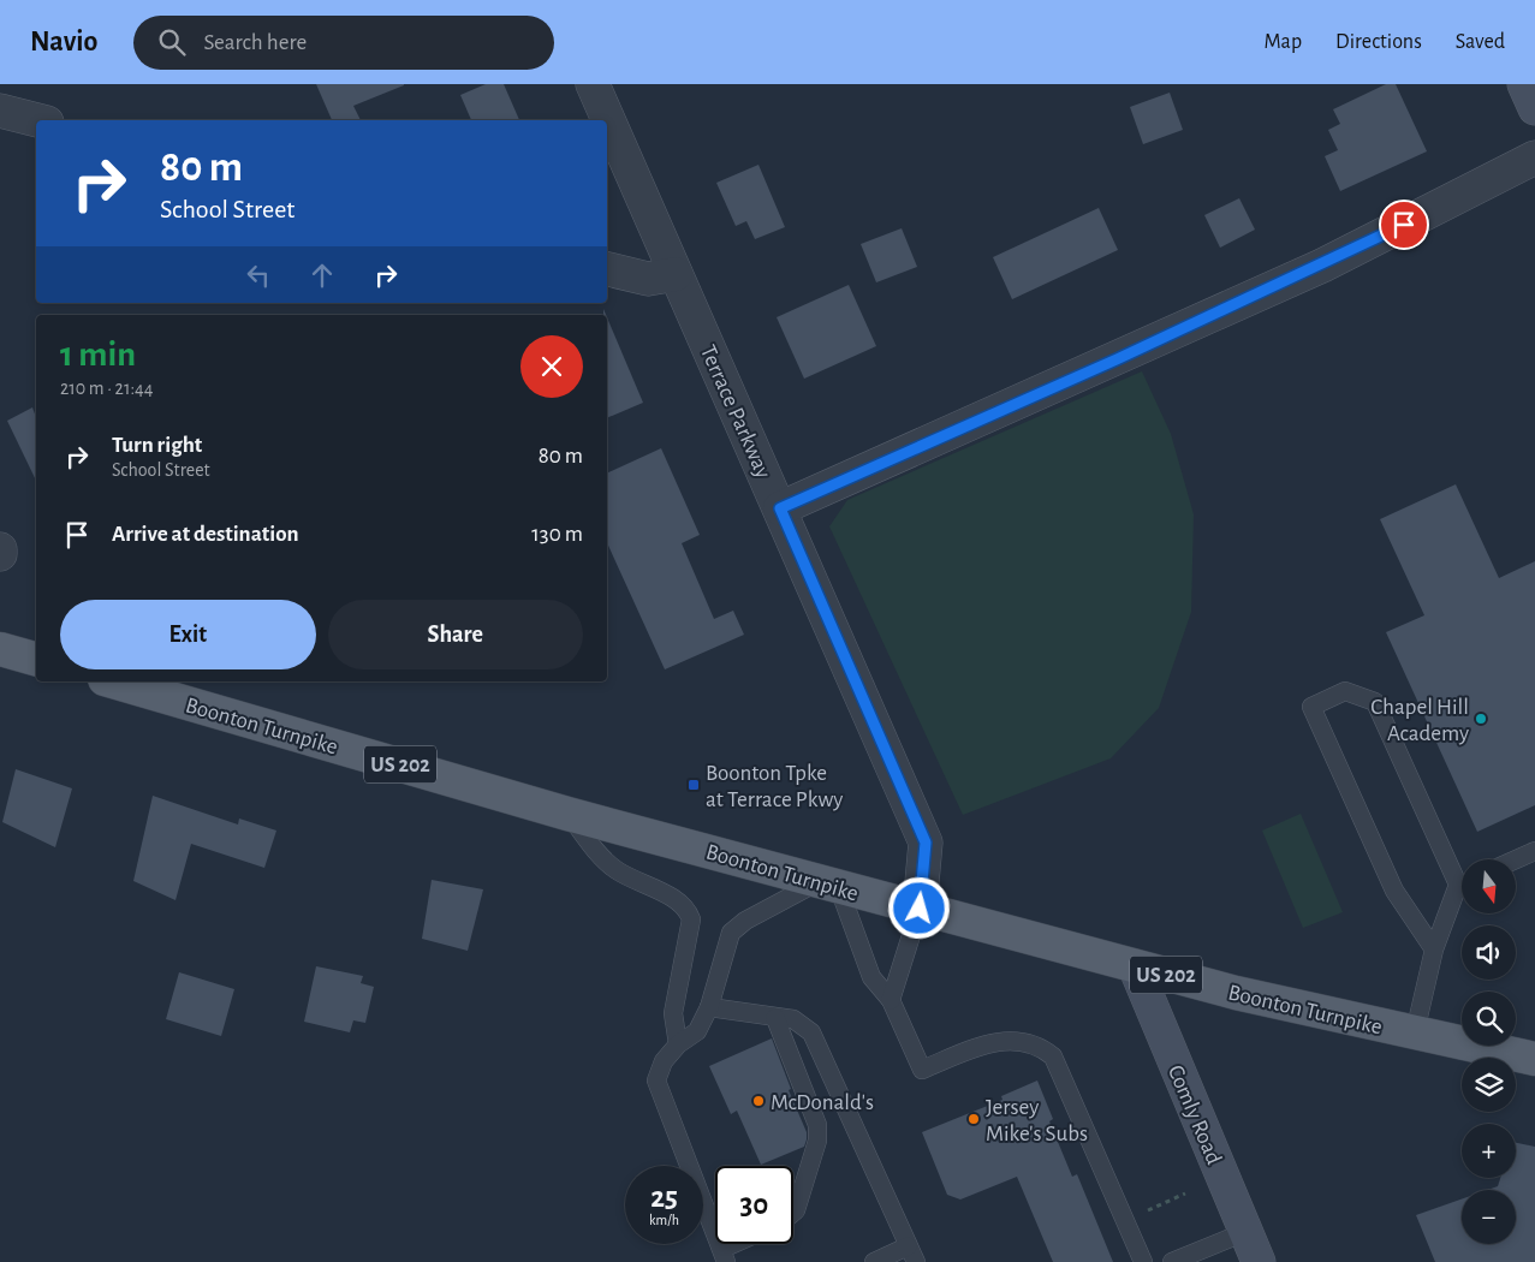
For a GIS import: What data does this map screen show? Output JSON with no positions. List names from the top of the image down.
{
  "streets": {
    "main road": ["Boonton Turnpike", "US 202", "Comly Road"],
    "street": ["Terrace Parkway"]
  },
  "crossings": [
    ["Terrace Parkway", "Boonton Turnpike"],
    ["Boonton Turnpike", "Comly Road"]
  ],
  "places": {
    "other": ["Chapel Hill Academy", "McDonald's", "Jersey Mike's Subs"],
    "transit": ["Boonton Tpke at Terrace Pkwy"]
  },
  "north": "bottom",
  "page": {
    "header": "Navio",
    "search": "Search here",
    "nav": ["Map", "Directions", "Saved"],
    "turn": ["80 m", "School Street"],
    "heading": ["1 min", "210 m · 21:44"],
    "list": [
      {
        "name": "Turn right",
        "note": "School Street",
        "value": "80 m"
      },
      {
        "name": "Arrive at destination",
        "value": "130 m"
      }
    ],
    "buttons": ["Exit", "Share"],
    "map_buttons": ["+", "−"],
    "speed": "25 km/h",
    "limit": "30"
  }
}
